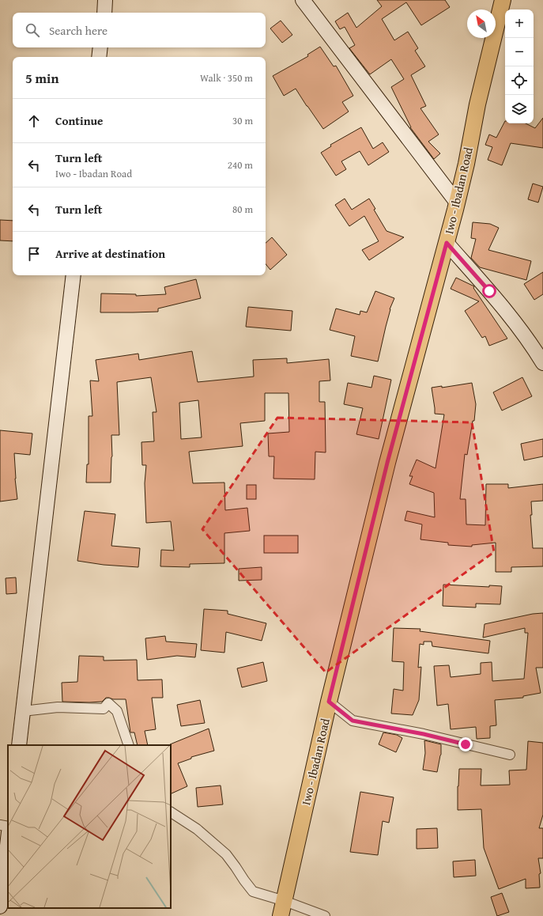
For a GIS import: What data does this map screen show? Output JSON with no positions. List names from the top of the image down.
{
  "streets": {
    "main road": ["Iwo - Ibadan Road"]
  },
  "north": "top left",
  "page": {
    "map_buttons": ["+", "−"],
    "search": "Search here",
    "heading": ["5 min", "Walk · 350 m"],
    "list": [
      ["Continue", "30 m"],
      ["Turn left", "Iwo - Ibadan Road", "240 m"],
      ["Turn left", "80 m"],
      "Arrive at destination"
    ]
  }
}
